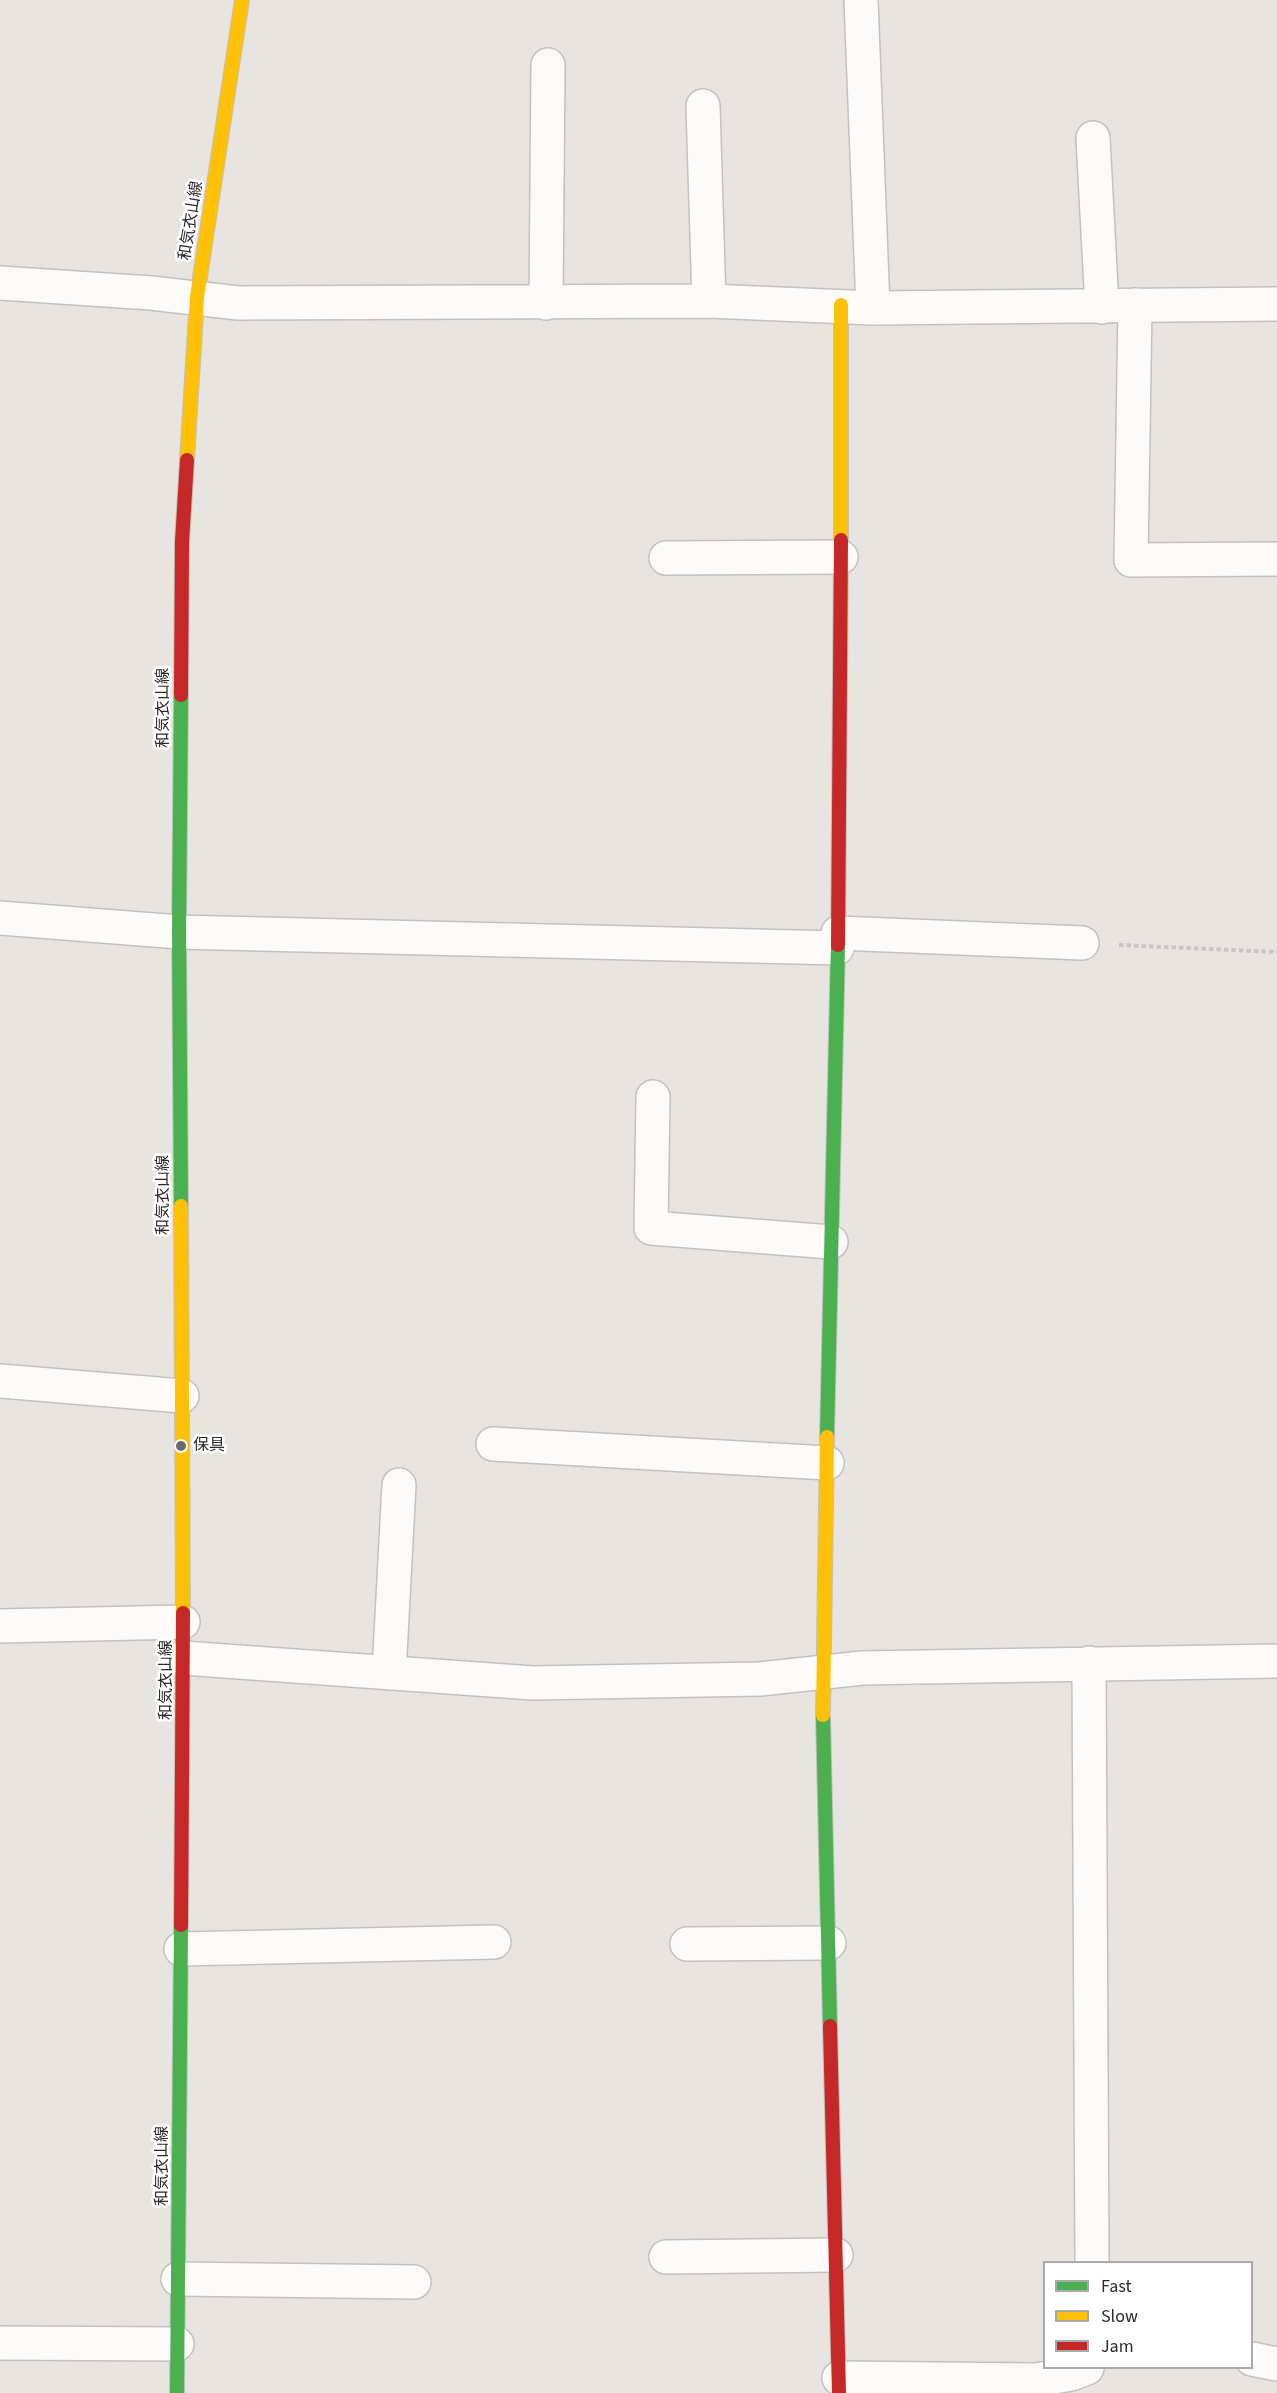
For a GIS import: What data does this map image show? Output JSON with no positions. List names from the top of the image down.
{
  "streets": {
    "main road": ["和気衣山線"]
  },
  "places": ["保具"],
  "legend": ["Fast", "Slow", "Jam"]
}
